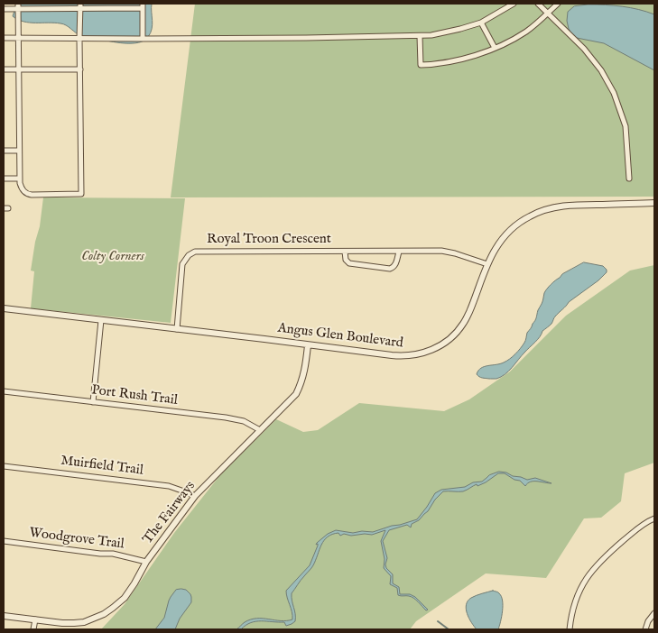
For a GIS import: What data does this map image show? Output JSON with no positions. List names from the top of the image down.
{
  "streets": {
    "street": [
      "Royal Troon Crescent",
      "Angus Glen Boulevard",
      "Port Rush Trail",
      "Muirfield Trail",
      "The Fairways",
      "Woodgrove Trail"
    ]
  },
  "crossings": [
    ["Royal Troon Crescent", "Angus Glen Boulevard"],
    ["Angus Glen Boulevard", "The Fairways"],
    ["Port Rush Trail", "The Fairways"],
    ["Muirfield Trail", "The Fairways"],
    ["The Fairways", "Woodgrove Trail"]
  ],
  "parks": ["Colty Corners"]
}
